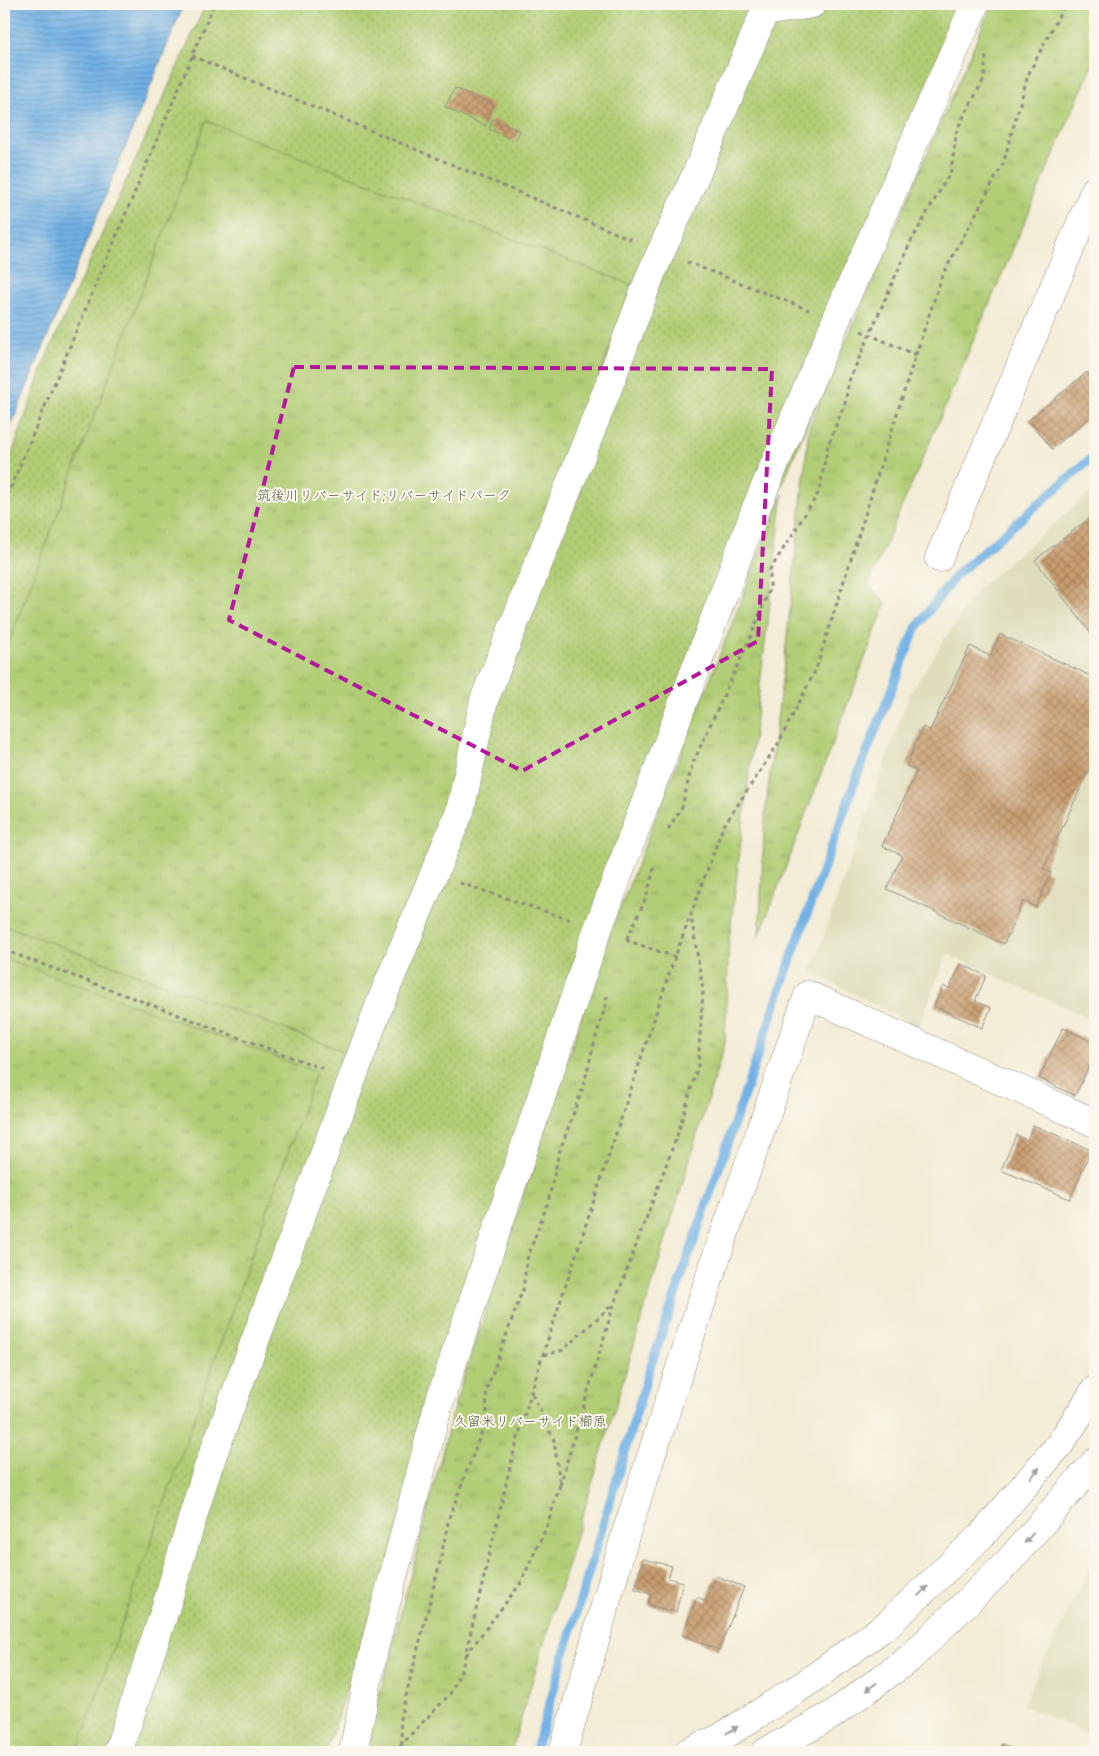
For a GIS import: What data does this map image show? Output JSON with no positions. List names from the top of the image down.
{
  "parks": ["筑後川リバーサイド;リバーサイドパーク", "久留米リバーサイド櫛原"]
}
